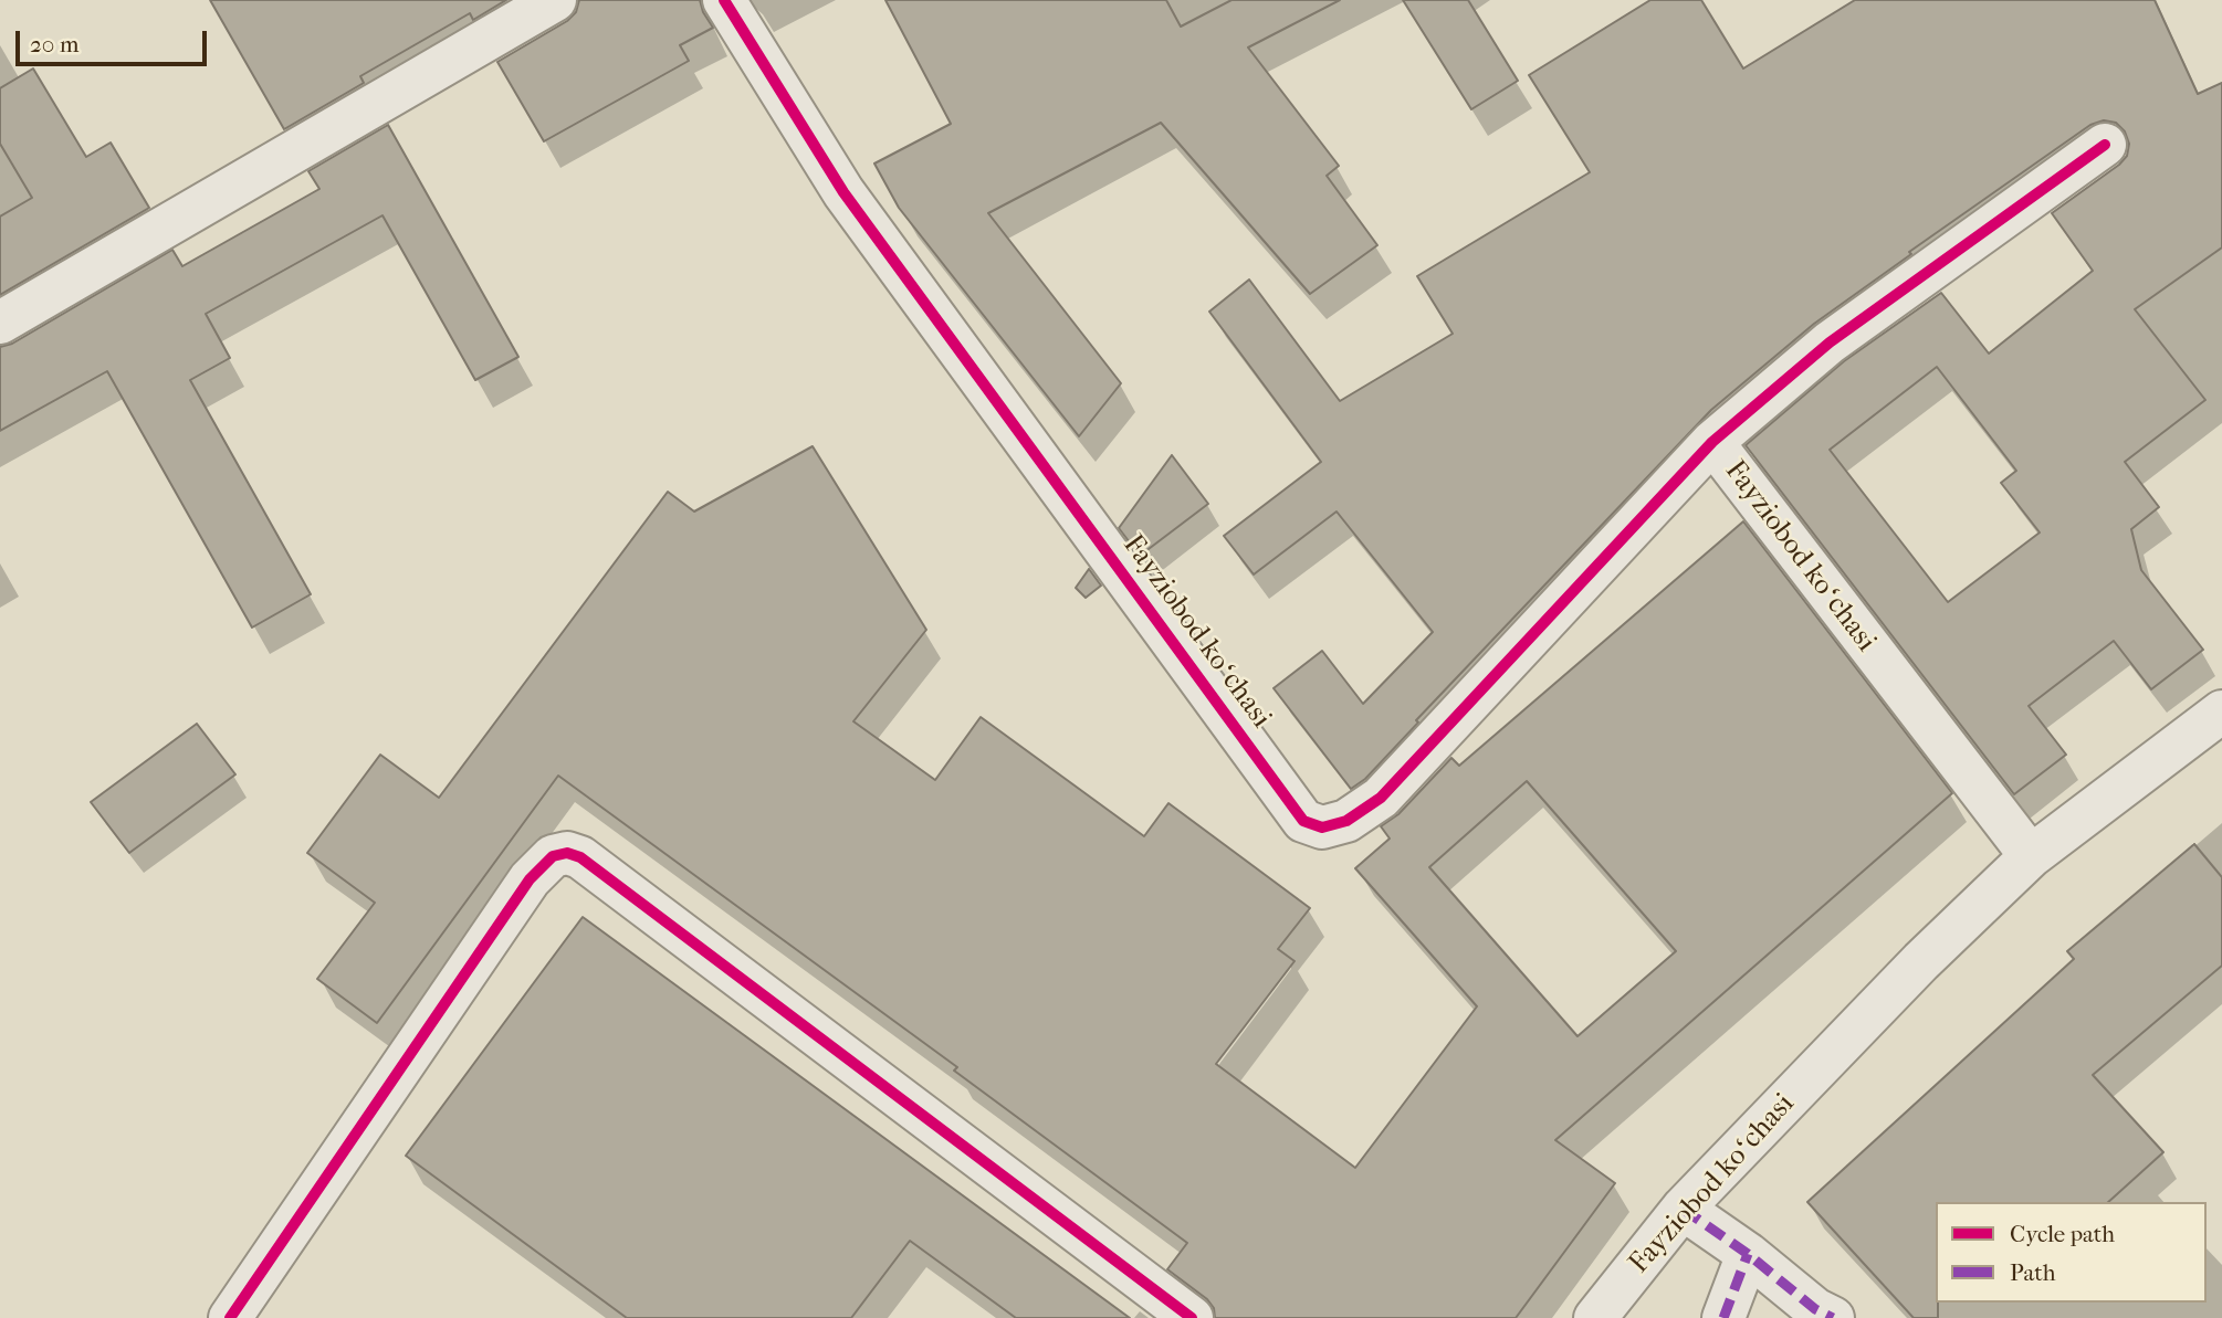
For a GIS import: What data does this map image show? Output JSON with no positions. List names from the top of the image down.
{
  "streets": {
    "street": ["Fayziobod koʻchasi"]
  },
  "legend": ["Cycle path", "Path"],
  "scale_bar": "20 m"
}
